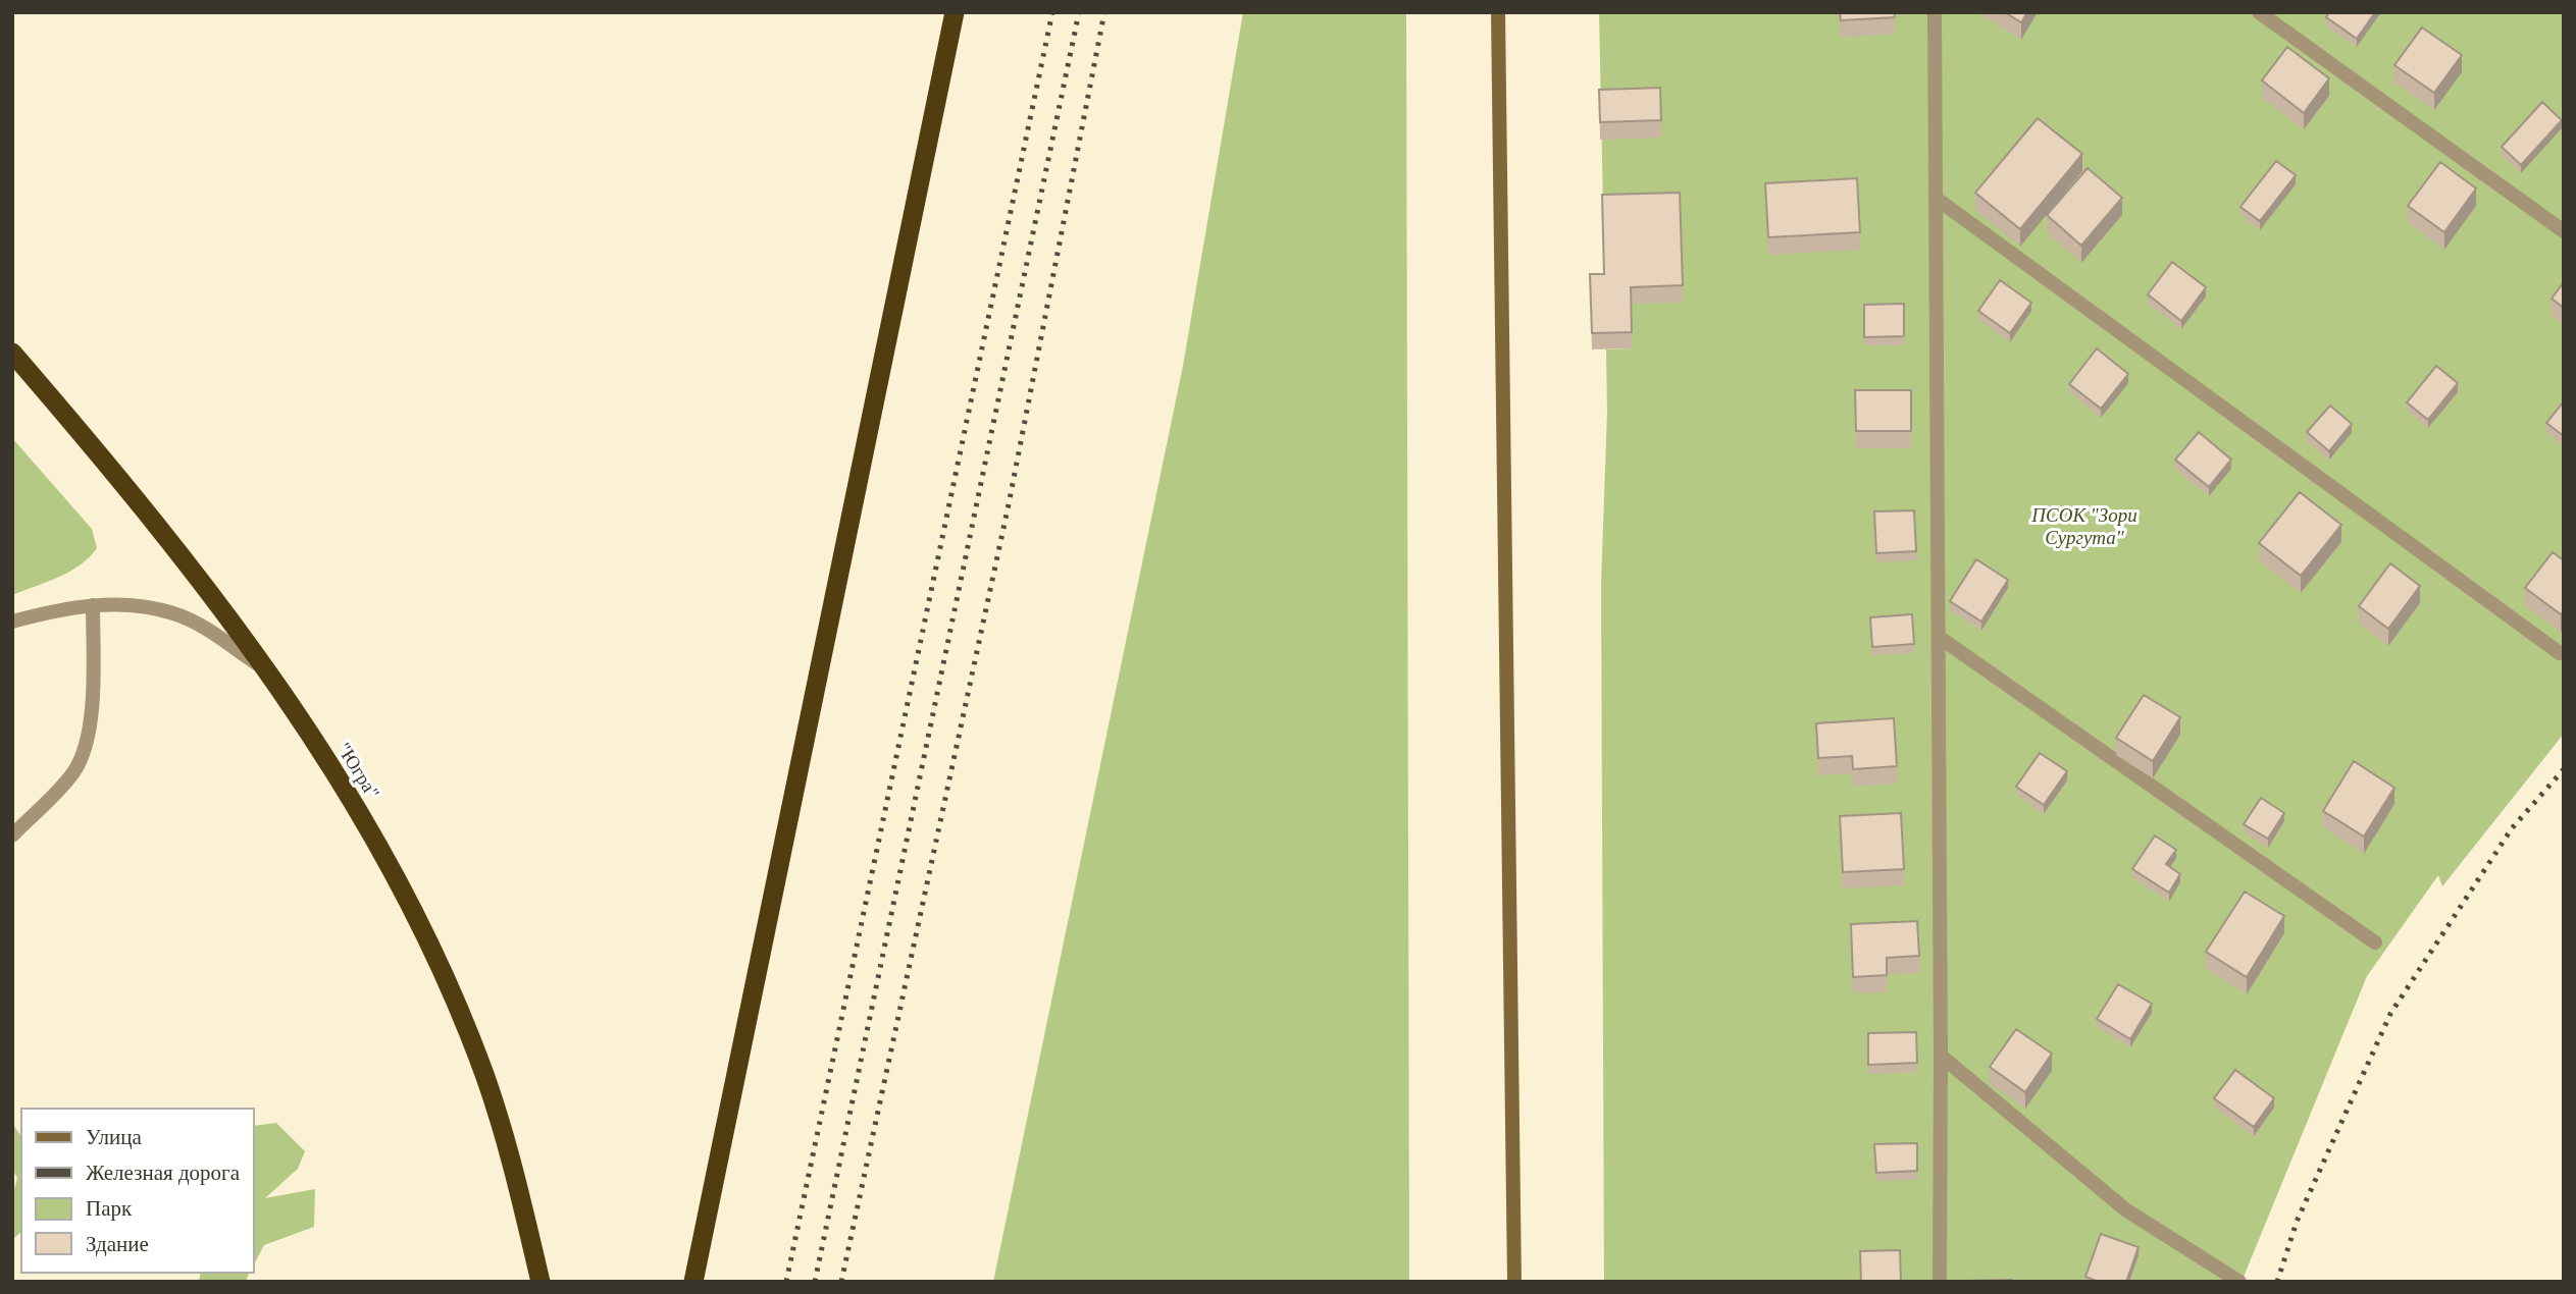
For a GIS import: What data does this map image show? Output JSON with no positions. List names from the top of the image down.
{
  "streets": {
    "highway": ["\"Югра\""]
  },
  "parks": ["ПСОК \"Зори Сургута\""],
  "legend": [
    "Улица",
    "Железная дорога",
    "Парк",
    "Здание"
  ]
}
